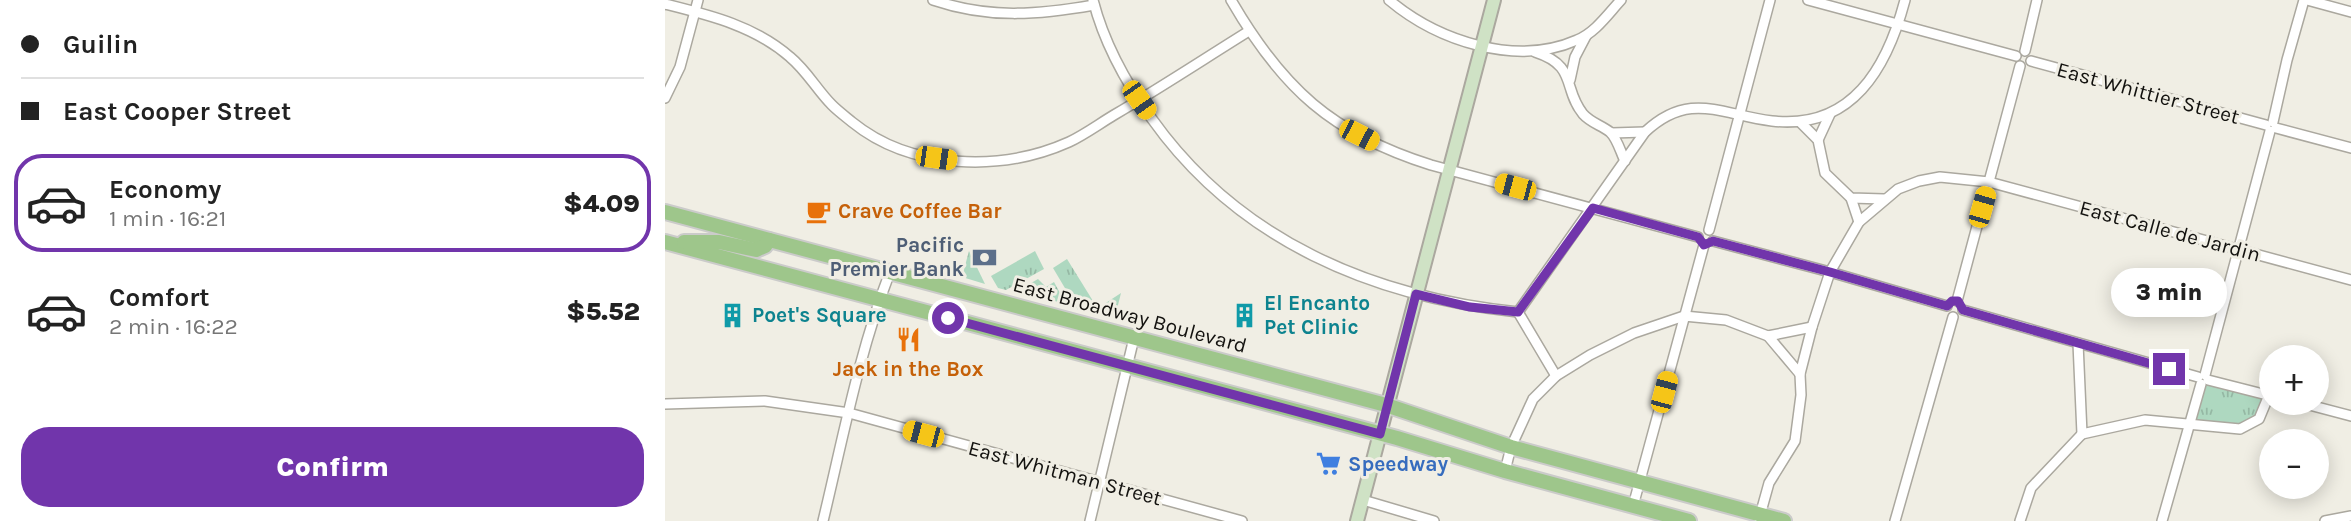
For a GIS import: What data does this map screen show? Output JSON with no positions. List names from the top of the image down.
{
  "streets": {
    "main road": ["East Broadway Boulevard"],
    "street": ["East Whittier Street", "East Calle de Jardin", "East Whitman Street"]
  },
  "places": {
    "cafe": ["Crave Coffee Bar"],
    "bank": ["Pacific Premier Bank"],
    "building": ["Poet's Square", "El Encanto Pet Clinic"],
    "restaurant": ["Jack in the Box"],
    "supermarket": ["Speedway"]
  },
  "page": {
    "banner": ["Guilin", "East Cooper Street"],
    "list": [
      {
        "name": "Economy",
        "note": "1 min · 16:21",
        "value": "$4.09"
      },
      {
        "name": "Comfort",
        "note": "2 min · 16:22",
        "value": "$5.52"
      }
    ],
    "bubble": "3 min",
    "map_buttons": ["+", "−"],
    "buttons": "Confirm"
  }
}
